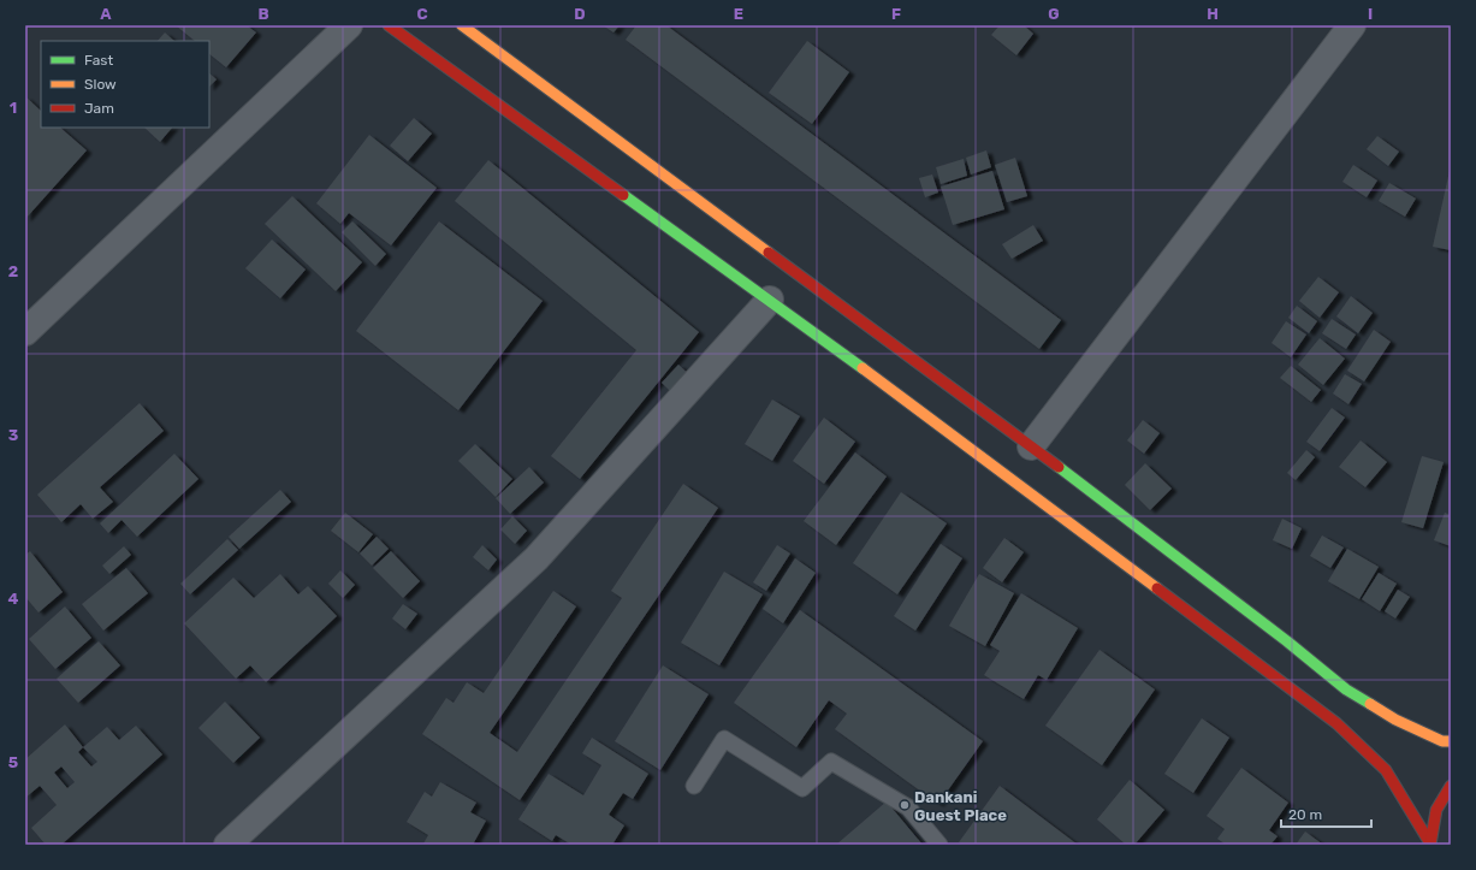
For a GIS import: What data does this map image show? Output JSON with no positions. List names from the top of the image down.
{
  "places": ["Dankani Guest Place"],
  "legend": ["Fast", "Slow", "Jam"],
  "scale_bar": "20 m",
  "grid": {
    "columns": [
      "A",
      "B",
      "C",
      "D",
      "E",
      "F",
      "G",
      "H",
      "I"
    ],
    "rows": [
      "1",
      "2",
      "3",
      "4",
      "5"
    ]
  }
}
